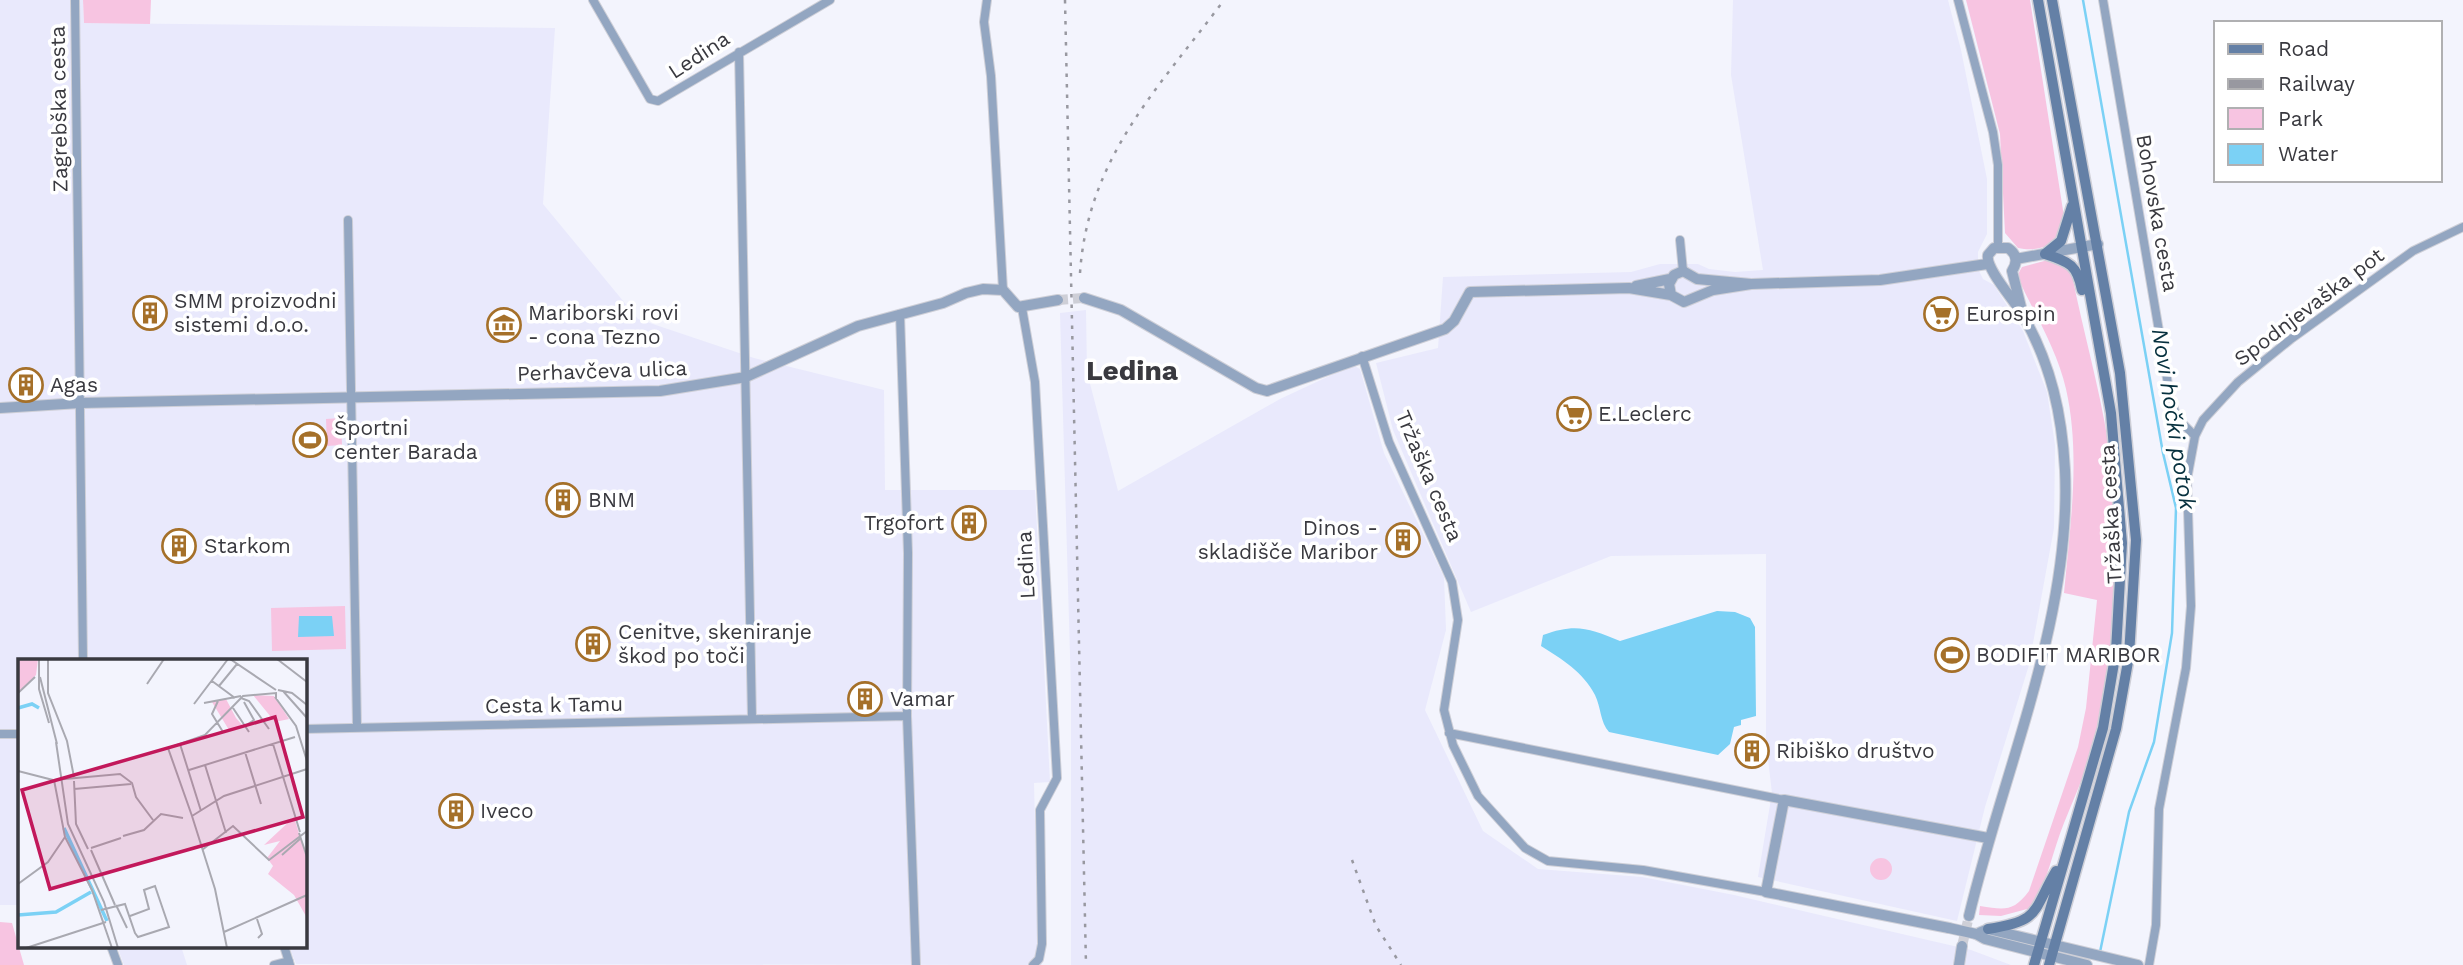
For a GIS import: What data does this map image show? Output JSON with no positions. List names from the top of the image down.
{
  "streets": {
    "main road": ["Tržaška cesta"],
    "street": [
      "Ledina",
      "Zagrebška cesta",
      "Bohovska cesta",
      "Spodnjevaška pot",
      "Perhavčeva ulica",
      "Cesta k Tamu"
    ]
  },
  "crossings": [
    ["Zagrebška cesta", "Perhavčeva ulica"],
    ["Bohovska cesta", "Spodnjevaška pot"]
  ],
  "districts": ["Ledina"],
  "water": ["Novi hočki potok"],
  "places": {
    "building": [
      "SMM proizvodni sistemi d.o.o.",
      "Agas",
      "BNM",
      "Trgofort",
      "Dinos - skladišče Maribor",
      "Starkom",
      "Cenitve, skeniranje škod po toči",
      "Vamar",
      "Ribiško društvo",
      "Iveco"
    ],
    "supermarket": ["Eurospin", "E.Leclerc"],
    "museum": ["Mariborski rovi - cona Tezno"],
    "sports": ["Športni center Barada", "BODIFIT MARIBOR"]
  },
  "legend": [
    "Road",
    "Railway",
    "Park",
    "Water"
  ]
}
